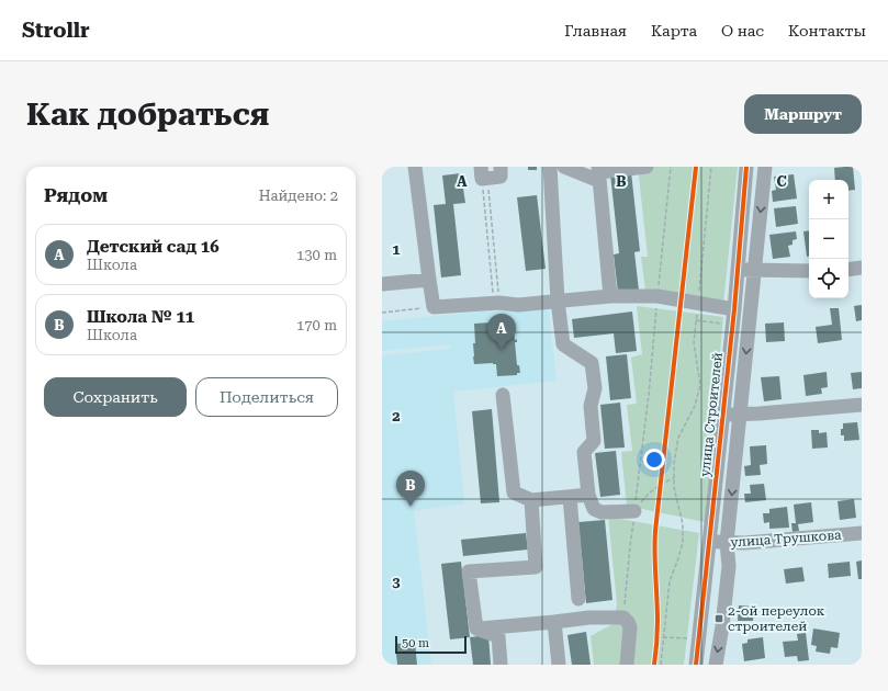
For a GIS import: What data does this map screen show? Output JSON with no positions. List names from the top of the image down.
{
  "streets": {
    "street": ["улица Строителей", "улица Трушкова"]
  },
  "crossings": [
    ["улица Строителей", "улица Трушкова"]
  ],
  "places": {
    "transit": ["2-ой переулок строителей"]
  },
  "scale_bar": "50 m",
  "page": {
    "header": "Strollr",
    "nav": [
      "Главная",
      "Карта",
      "О нас",
      "Контакты"
    ],
    "buttons": [
      "Маршрут",
      ["Сохранить", "Поделиться"]
    ],
    "title": "Как добраться",
    "heading": ["Рядом", "Найдено: 2"],
    "map_buttons": ["+", "−"],
    "list": [
      {
        "mark": "A",
        "name": "Детский сад 16",
        "note": "Школа",
        "value": "130 m"
      },
      {
        "mark": "B",
        "name": "Школа № 11",
        "note": "Школа",
        "value": "170 m"
      }
    ],
    "pins": ["A", "B"],
    "scale": "50 m"
  },
  "grid": {
    "columns": ["A", "B", "C"],
    "rows": ["1", "2", "3"]
  }
}
